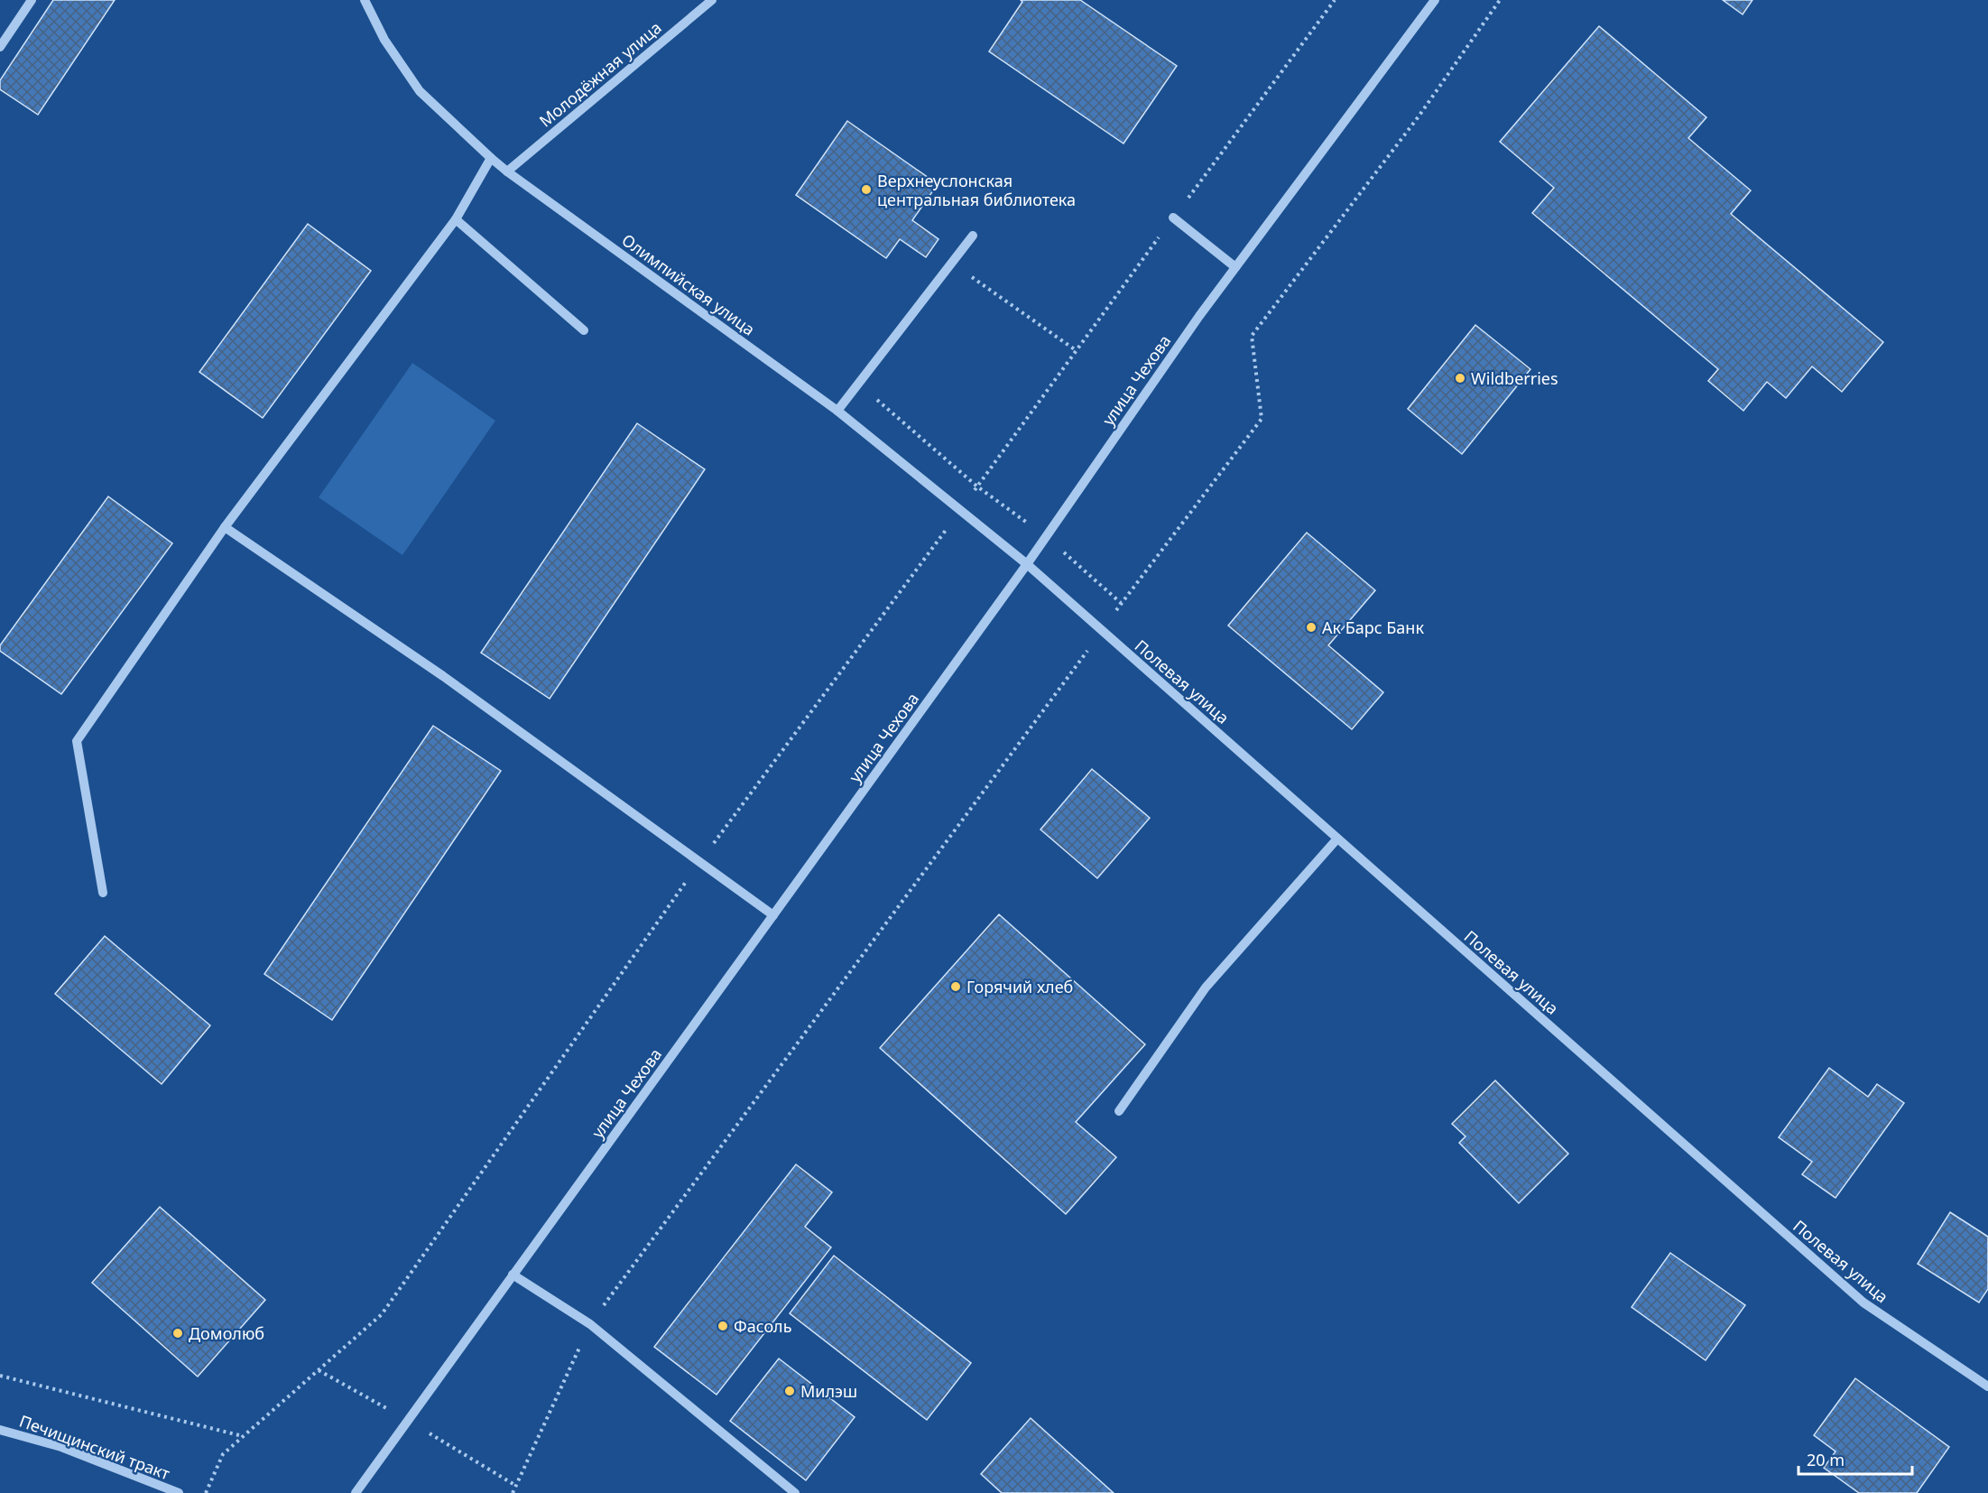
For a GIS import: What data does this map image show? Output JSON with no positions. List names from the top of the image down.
{
  "streets": {
    "street": [
      "Молодёжная улица",
      "Олимпийская улица",
      "улица Чехова",
      "Полевая улица",
      "Печищинский тракт"
    ]
  },
  "crossings": [
    ["Молодёжная улица", "Олимпийская улица"],
    ["Олимпийская улица", "улица Чехова"],
    ["Олимпийская улица", "Полевая улица"],
    ["улица Чехова", "Полевая улица"]
  ],
  "places": [
    "Верхнеуслонская центральная библиотека",
    "Wildberries",
    "Ак Барс Банк",
    "Горячий хлеб",
    "Фасоль",
    "Домолюб",
    "Милэш"
  ],
  "scale_bar": "20 m"
}
